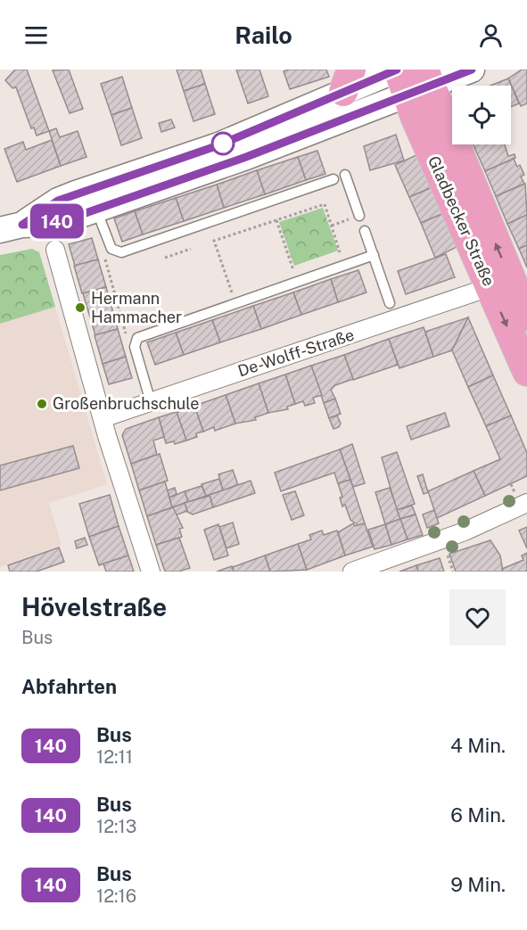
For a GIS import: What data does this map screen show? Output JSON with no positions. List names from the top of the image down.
{
  "streets": {
    "main road": ["Gladbecker Straße"],
    "street": ["De-Wolff-Straße"]
  },
  "crossings": [
    ["Gladbecker Straße", "De-Wolff-Straße"]
  ],
  "places": ["Hermann Hammacher", "Großenbruchschule"],
  "lines": ["bus line 140"],
  "page": {
    "header": "Railo",
    "on_map": "140",
    "heading": [
      ["Hövelstraße", "Bus"],
      "Abfahrten"
    ],
    "list": [
      {
        "mark": "140",
        "name": "Bus",
        "note": "12:11",
        "value": "4 Min."
      },
      {
        "mark": "140",
        "name": "Bus",
        "note": "12:13",
        "value": "6 Min."
      },
      {
        "mark": "140",
        "name": "Bus",
        "note": "12:16",
        "value": "9 Min."
      }
    ]
  }
}
